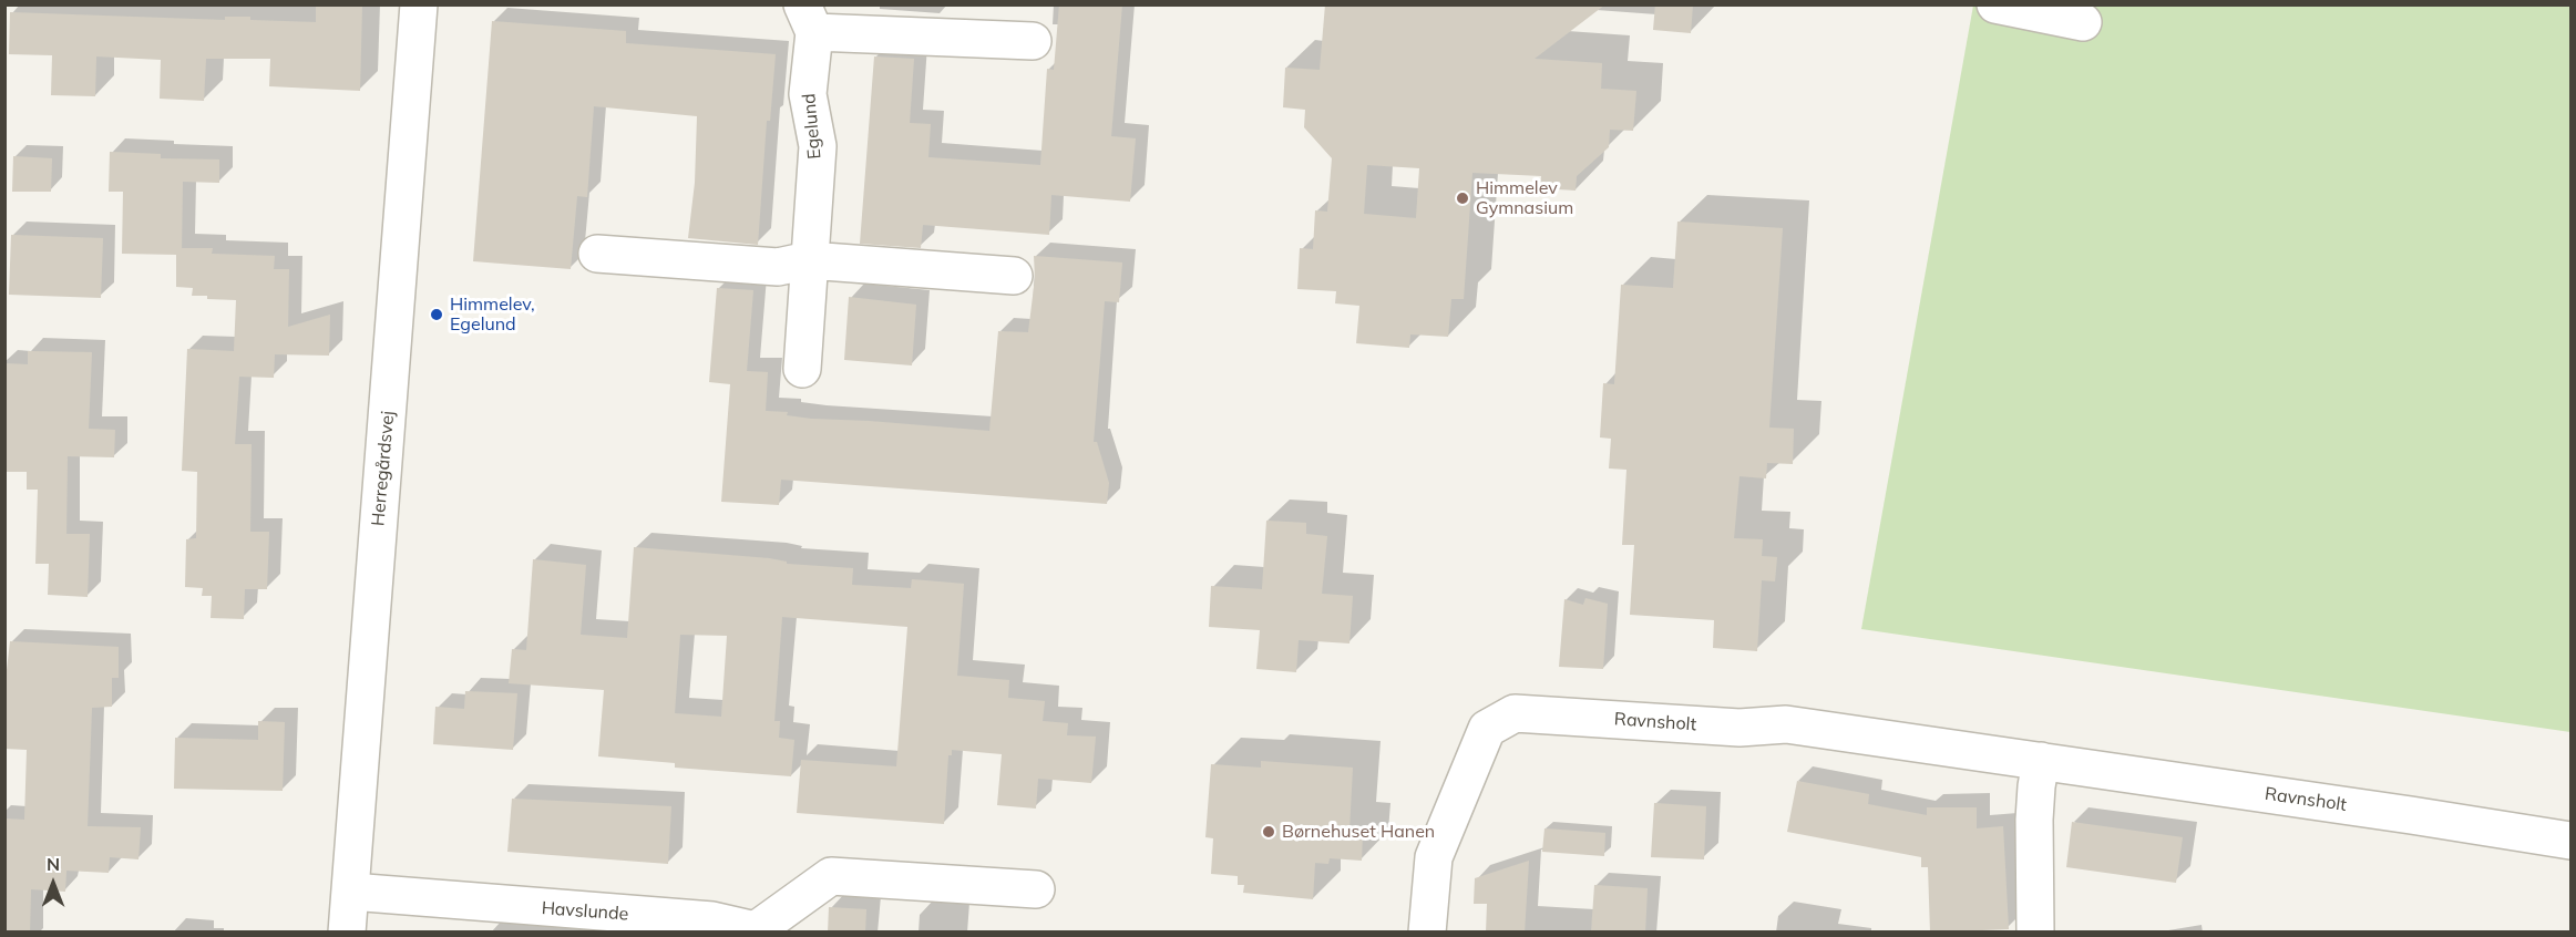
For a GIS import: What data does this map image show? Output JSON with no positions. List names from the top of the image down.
{
  "streets": {
    "street": [
      "Egelund",
      "Herregårdsvej",
      "Ravnsholt",
      "Havslunde"
    ]
  },
  "crossings": [
    ["Herregårdsvej", "Havslunde"]
  ],
  "places": ["Himmelev Gymnasium", "Himmelev, Egelund", "Børnehuset Hanen"],
  "north": "top"
}
